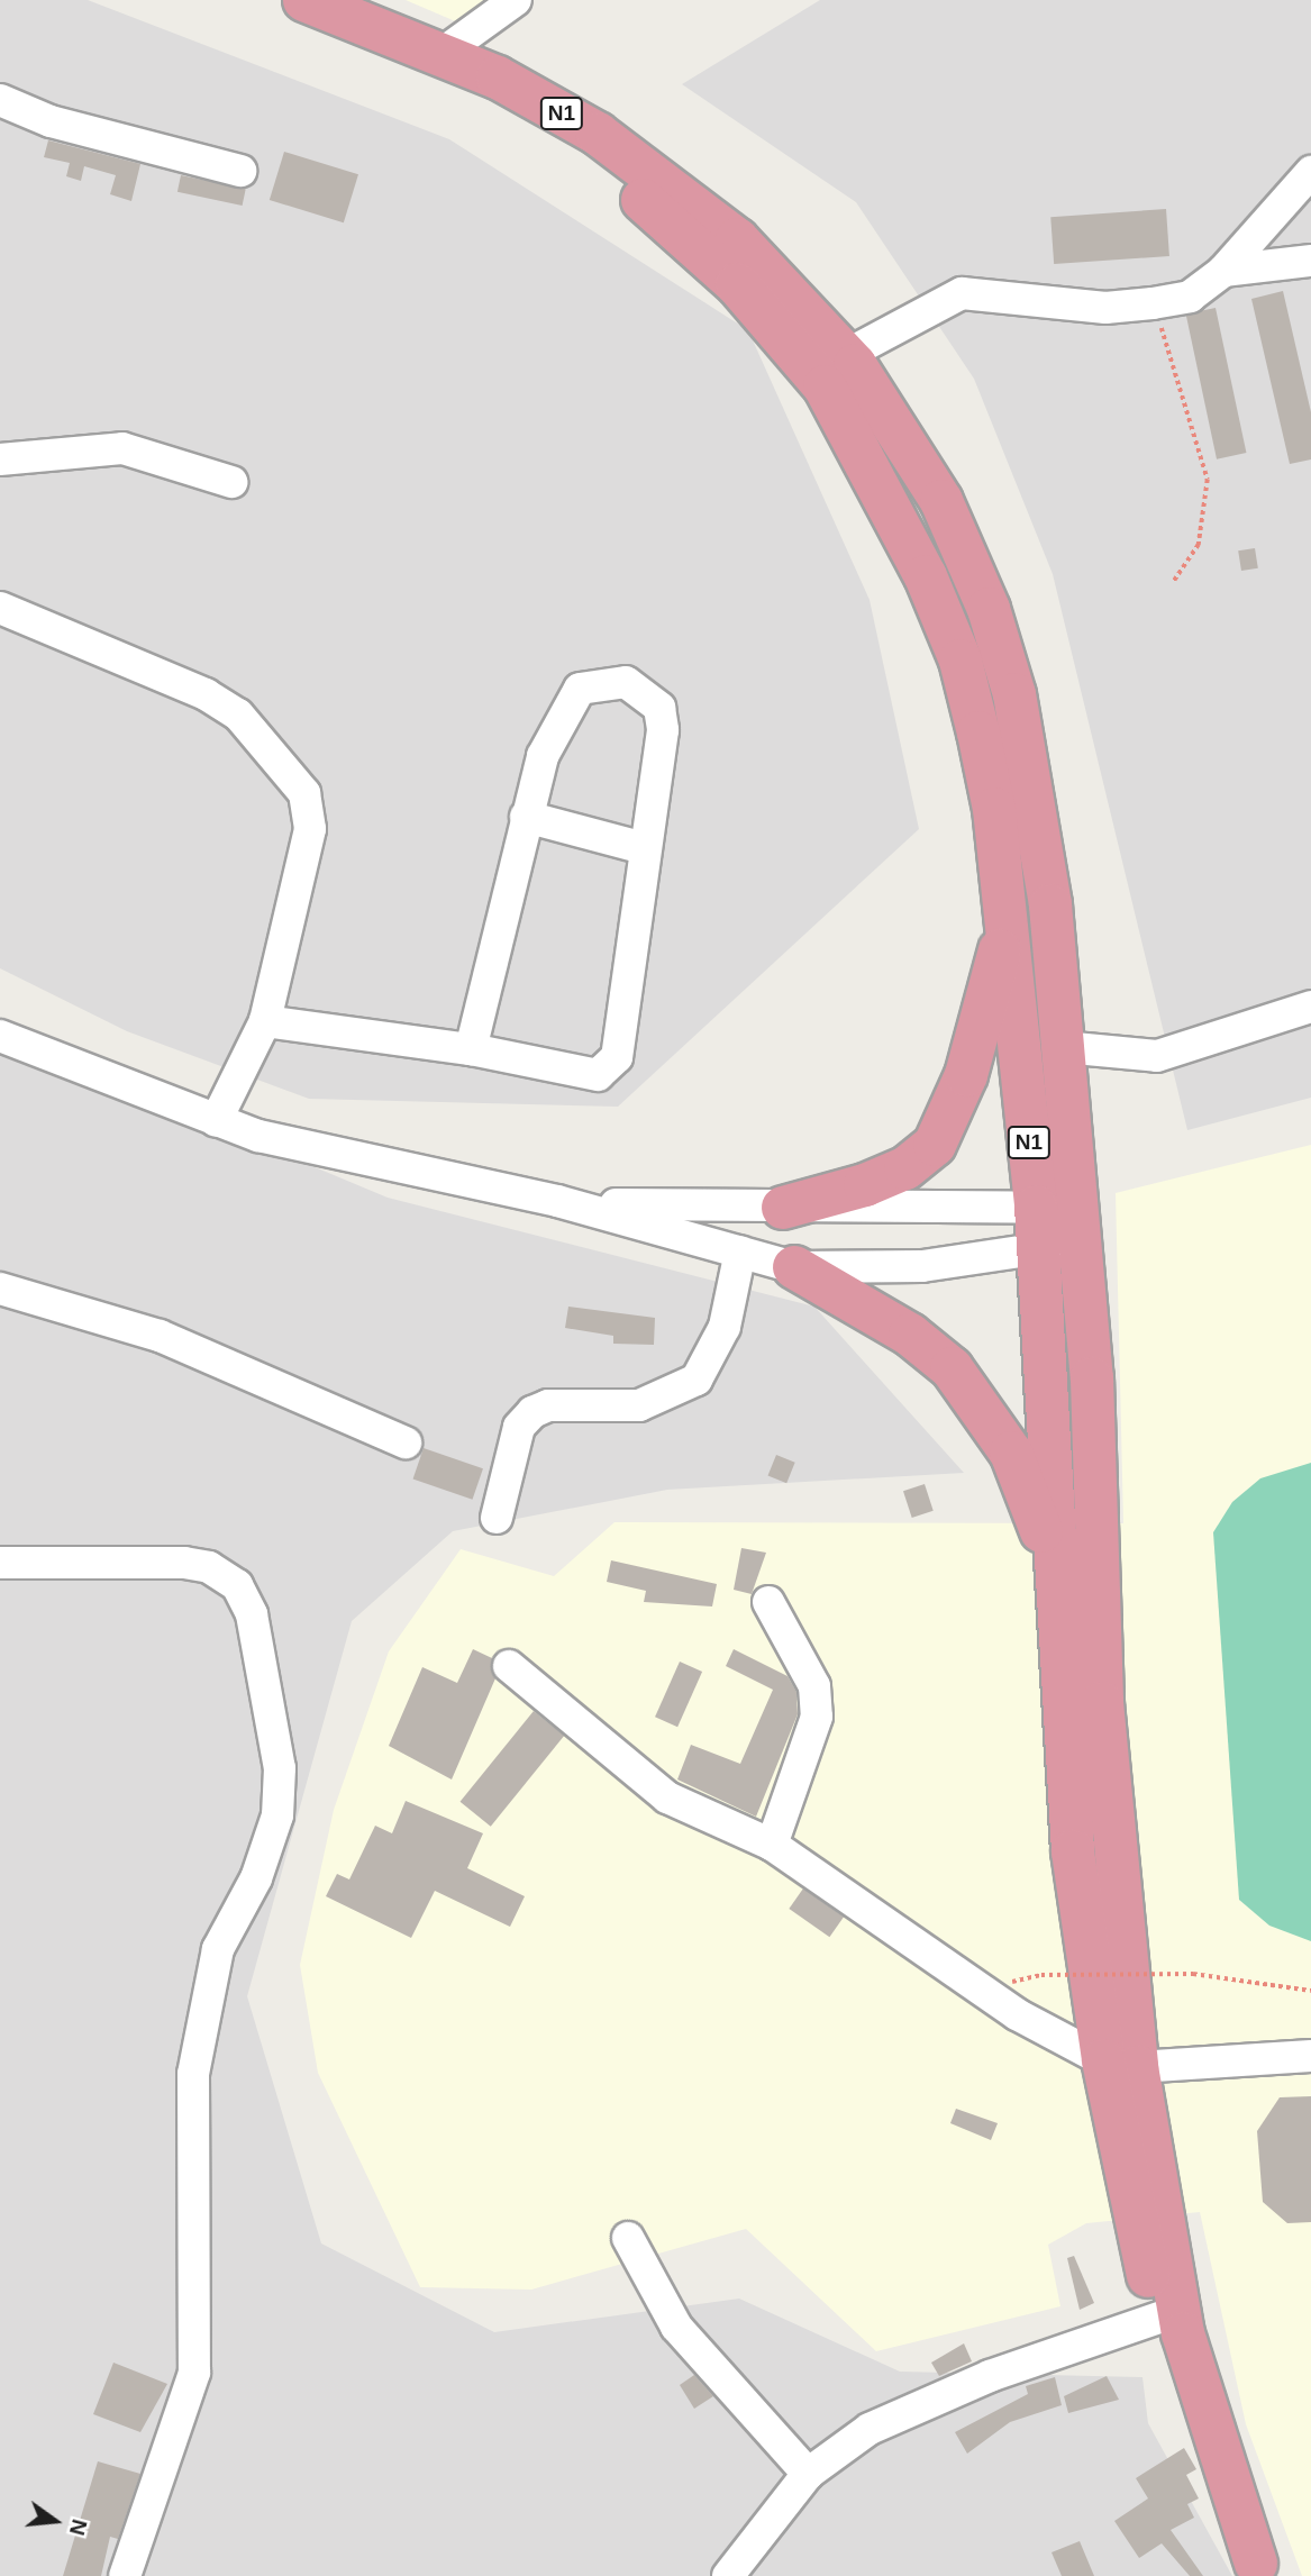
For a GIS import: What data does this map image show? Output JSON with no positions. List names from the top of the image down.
{
  "streets": {
    "highway": ["N1"]
  },
  "north": "right"
}
